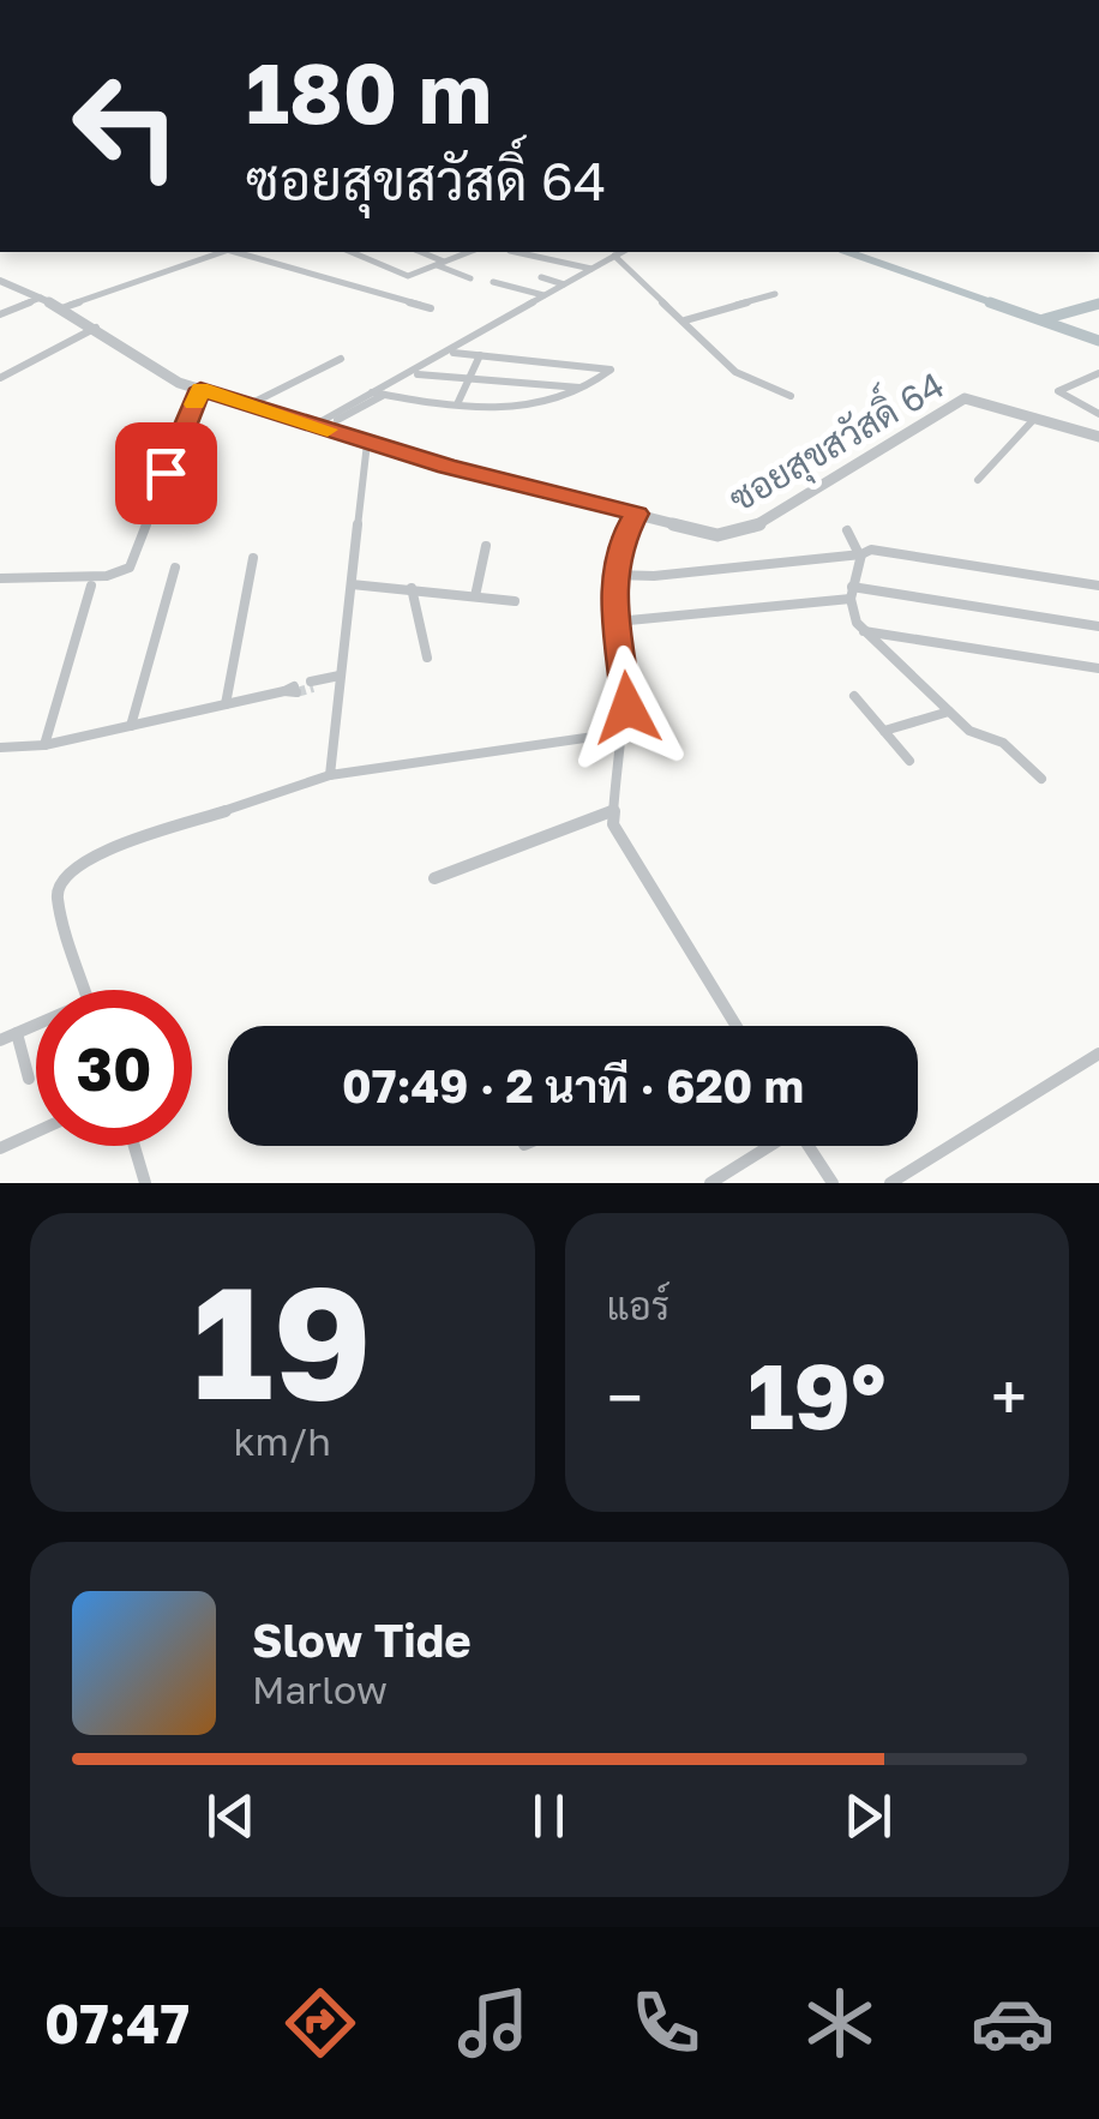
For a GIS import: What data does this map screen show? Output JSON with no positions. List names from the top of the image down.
{
  "streets": {
    "street": ["ซอยสุขสวัสดิ์ 64"]
  },
  "page": {
    "turn": ["180 m", "ซอยสุขสวัสดิ์ 64"],
    "limit": "30",
    "trip": "07:49 · 2 นาที · 620 m",
    "tile": [
      ["19", "km/h"],
      "แอร์"
    ],
    "heat": ["−", "19°", "+"],
    "song": ["Slow Tide", "Marlow"],
    "tabs": "07:47"
  }
}
